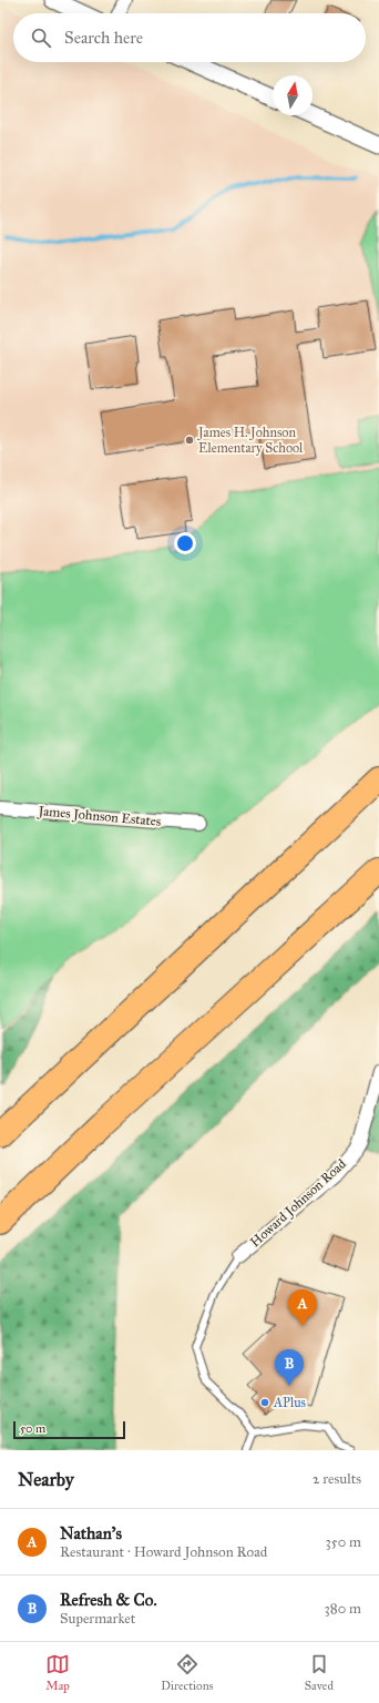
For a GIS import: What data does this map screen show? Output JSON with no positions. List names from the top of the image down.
{
  "streets": {
    "street": ["James Johnson Estates", "Howard Johnson Road"]
  },
  "places": ["James H. Johnson Elementary School", "APlus"],
  "scale_bar": "50 m",
  "north": "top",
  "page": {
    "search": "Search here",
    "pins": ["A", "B"],
    "scale": "50 m",
    "heading": ["Nearby", "2 results"],
    "list": [
      {
        "mark": "A",
        "name": "Nathan's",
        "note": "Restaurant · Howard Johnson Road",
        "value": "350 m"
      },
      {
        "mark": "B",
        "name": "Refresh & Co.",
        "note": "Supermarket",
        "value": "380 m"
      }
    ],
    "nav": ["Map", "Directions", "Saved"]
  }
}
